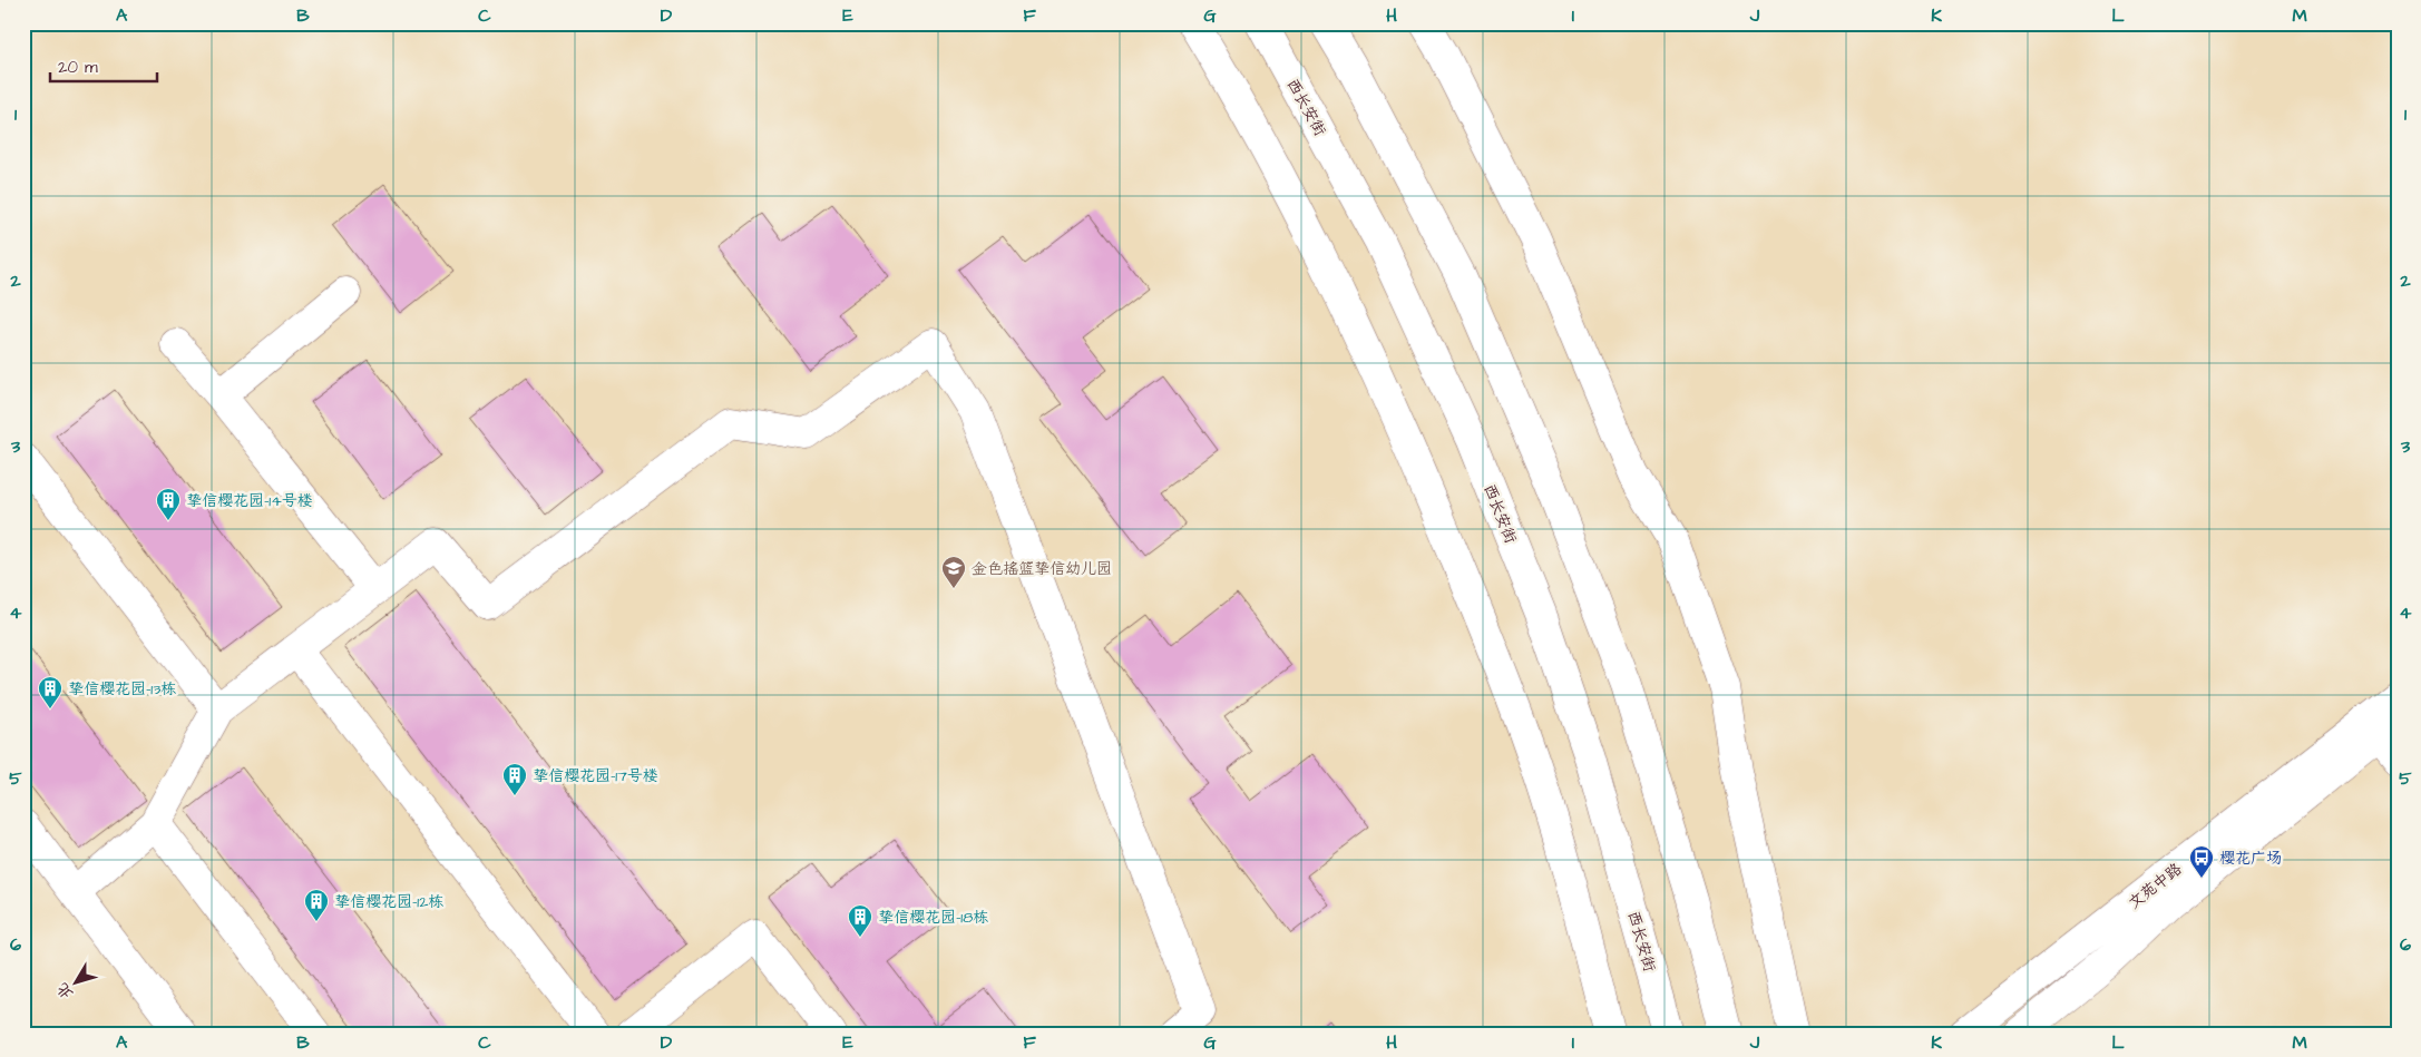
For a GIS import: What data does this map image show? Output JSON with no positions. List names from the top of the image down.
{
  "streets": {
    "street": ["西长安街", "文苑中路"]
  },
  "places": {
    "building": [
      "挚信樱花园-14号楼",
      "挚信樱花园-13栋",
      "挚信樱花园-17号楼",
      "挚信樱花园-12栋",
      "挚信樱花园-18栋"
    ],
    "school or university": ["金色摇篮挚信幼儿园"],
    "bus stop": ["樱花广场"]
  },
  "scale_bar": "20 m",
  "north": "bottom left",
  "grid": {
    "columns": [
      "A",
      "B",
      "C",
      "D",
      "E",
      "F",
      "G",
      "H",
      "I",
      "J",
      "K",
      "L",
      "M"
    ],
    "rows": [
      "1",
      "2",
      "3",
      "4",
      "5",
      "6"
    ]
  }
}
